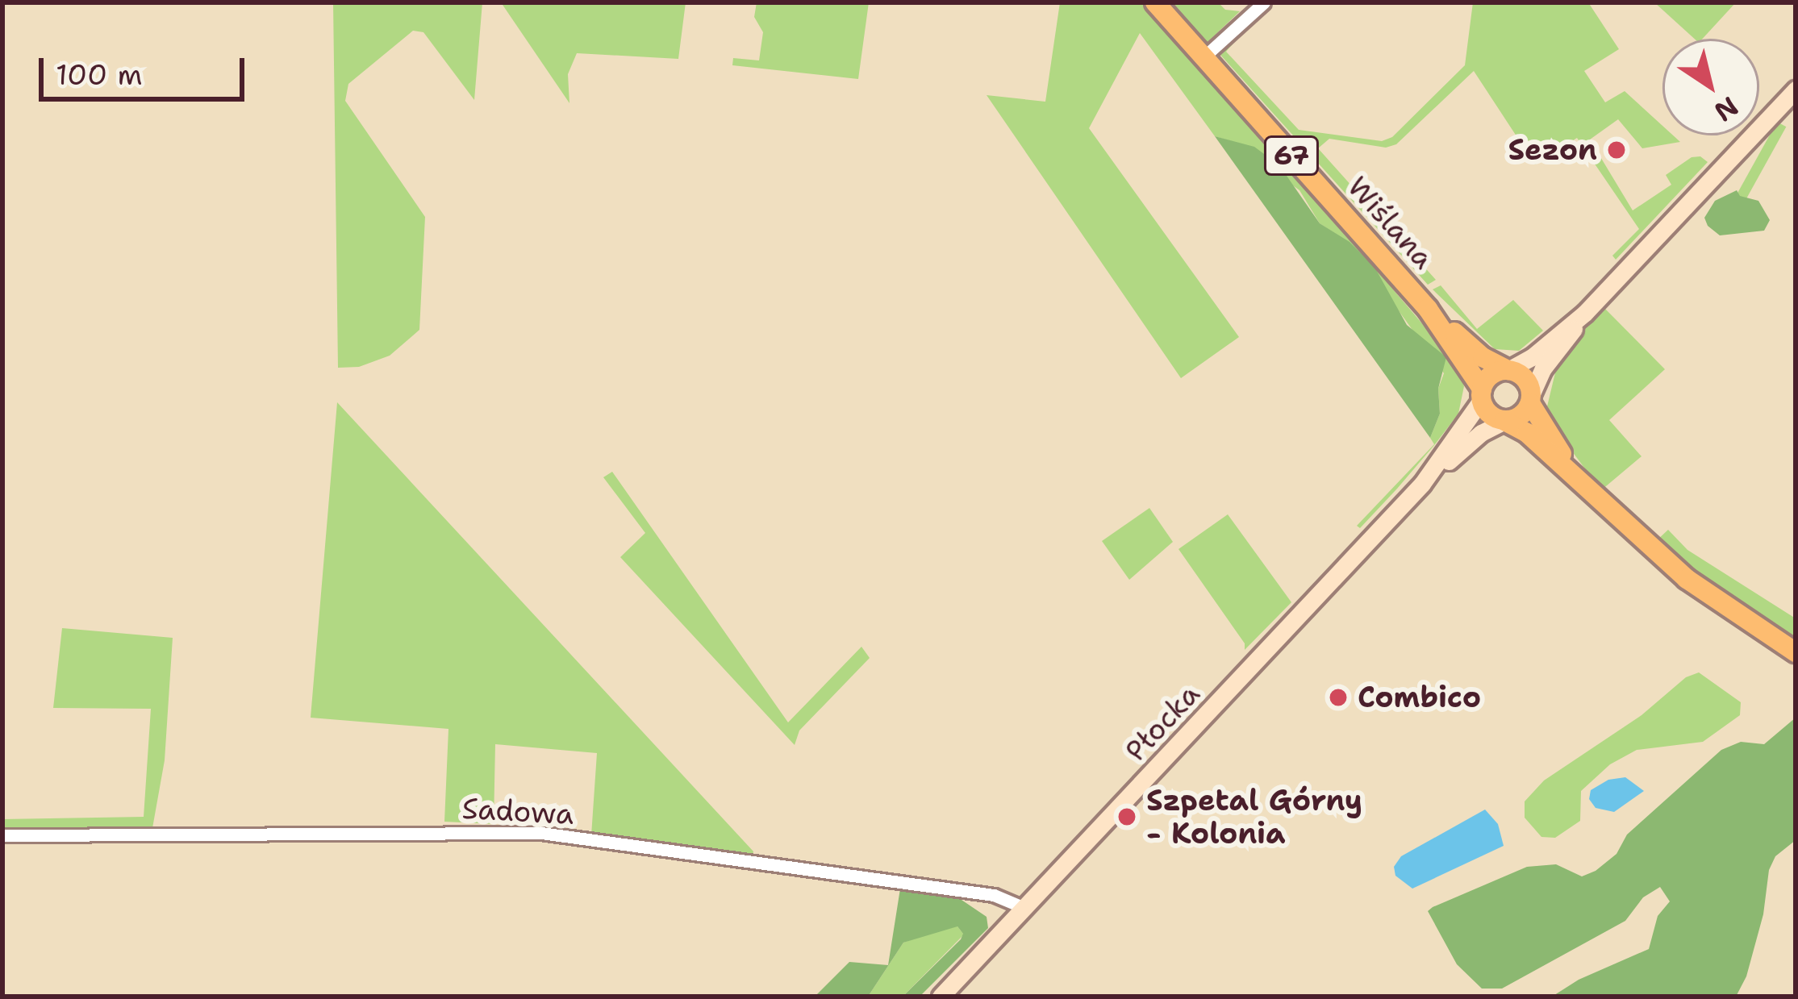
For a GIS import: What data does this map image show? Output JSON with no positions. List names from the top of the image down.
{
  "streets": {
    "main road": ["67", "Wiślana", "Płocka"],
    "street": ["Sadowa"]
  },
  "crossings": [
    ["67", "Wiślana"],
    ["67", "Płocka"],
    ["Wiślana", "Płocka"],
    ["Płocka", "Sadowa"]
  ],
  "places": ["Sezon", "Combico", "Szpetal Górny - Kolonia"],
  "scale_bar": "100 m",
  "north": "bottom right"
}
